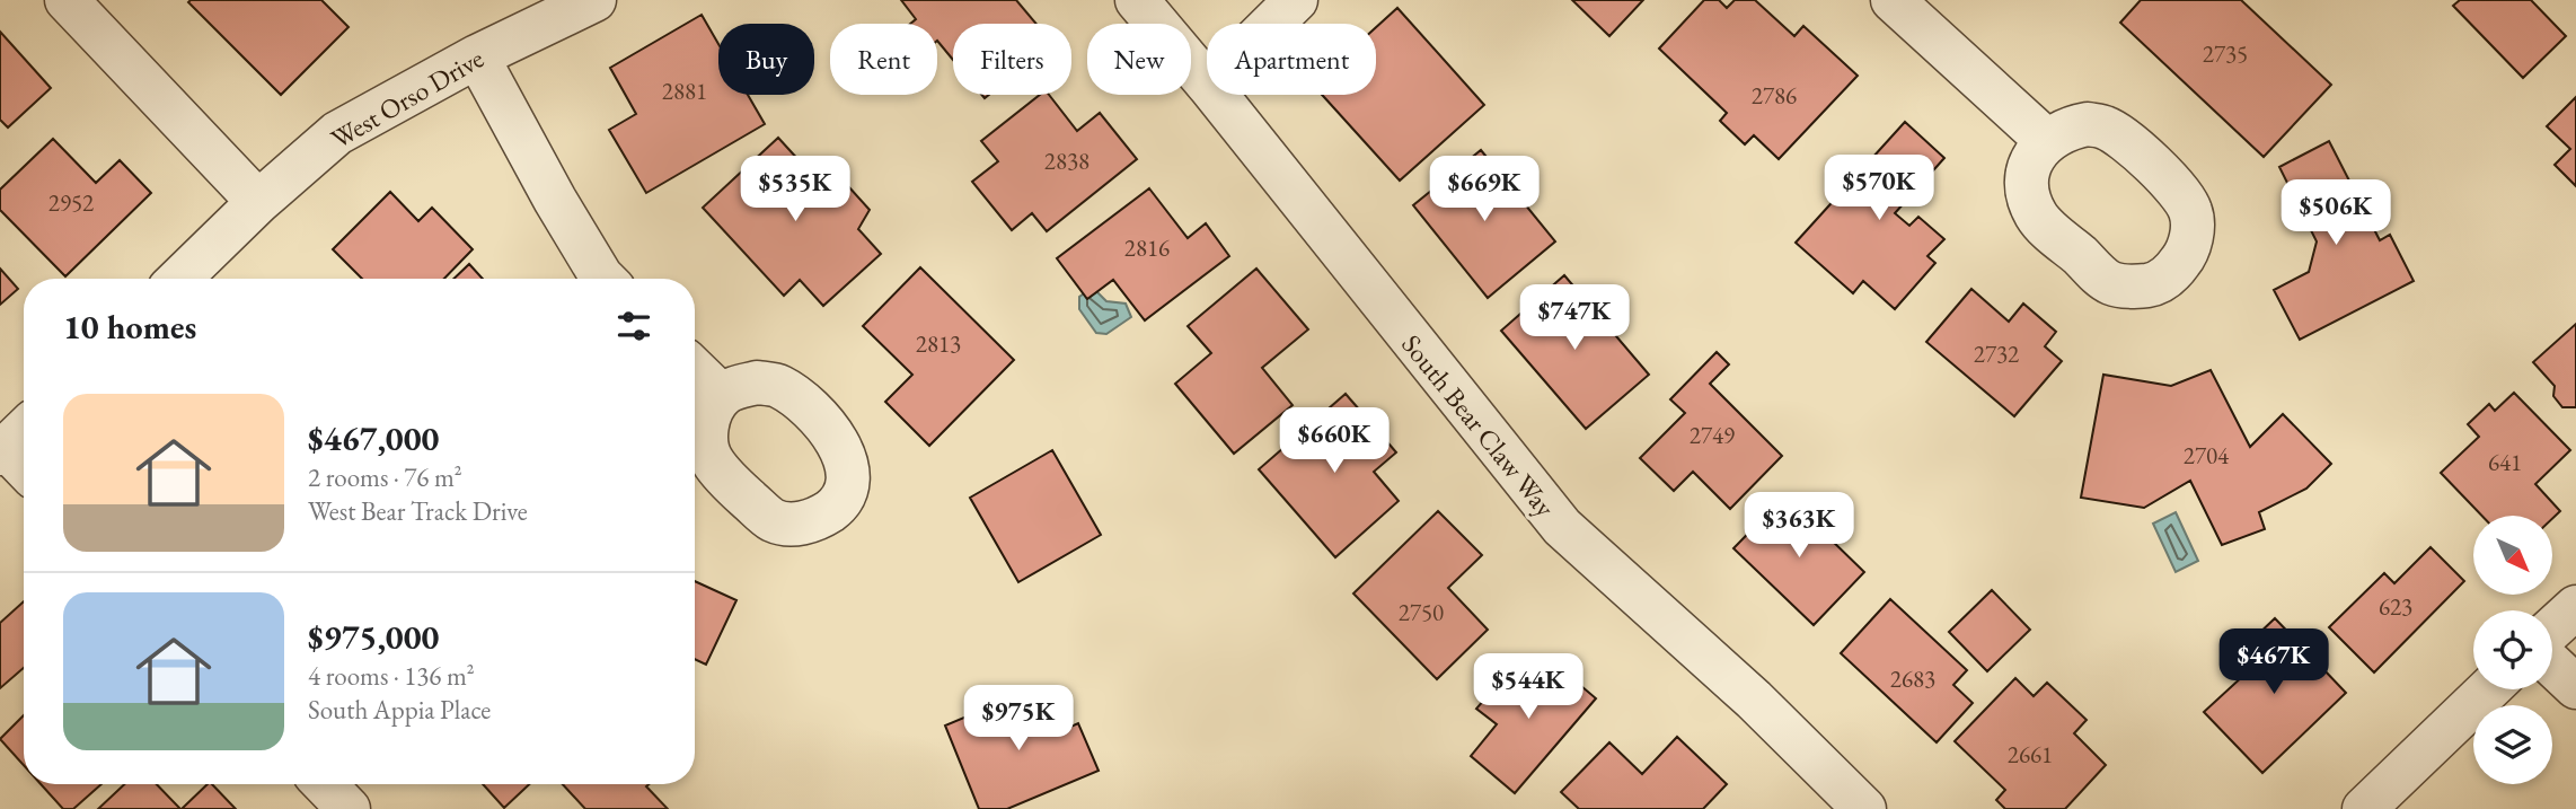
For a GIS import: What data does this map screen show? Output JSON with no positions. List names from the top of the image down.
{
  "streets": {
    "street": ["West Orso Drive", "South Bear Claw Way"]
  },
  "house_numbers": [
    "2735",
    "2881",
    "2786",
    "2838",
    "2952",
    "2816",
    "2813",
    "2732",
    "2749",
    "2704",
    "641",
    "623",
    "2750",
    "2683",
    "2661"
  ],
  "north": "bottom right",
  "page": {
    "chip": [
      "Buy",
      "Rent",
      "Filters",
      "New",
      "Apartment"
    ],
    "price": [
      "$570K",
      "$535K",
      "$669K",
      "$506K",
      "$747K",
      "$660K",
      "$363K",
      "$467K",
      "$544K",
      "$975K"
    ],
    "heading": "10 homes",
    "list": [
      {
        "name": "$467,000",
        "note": "2 rooms · 76 m² · West Bear Track Drive"
      },
      {
        "name": "$975,000",
        "note": "4 rooms · 136 m² · South Appia Place"
      }
    ]
  }
}
